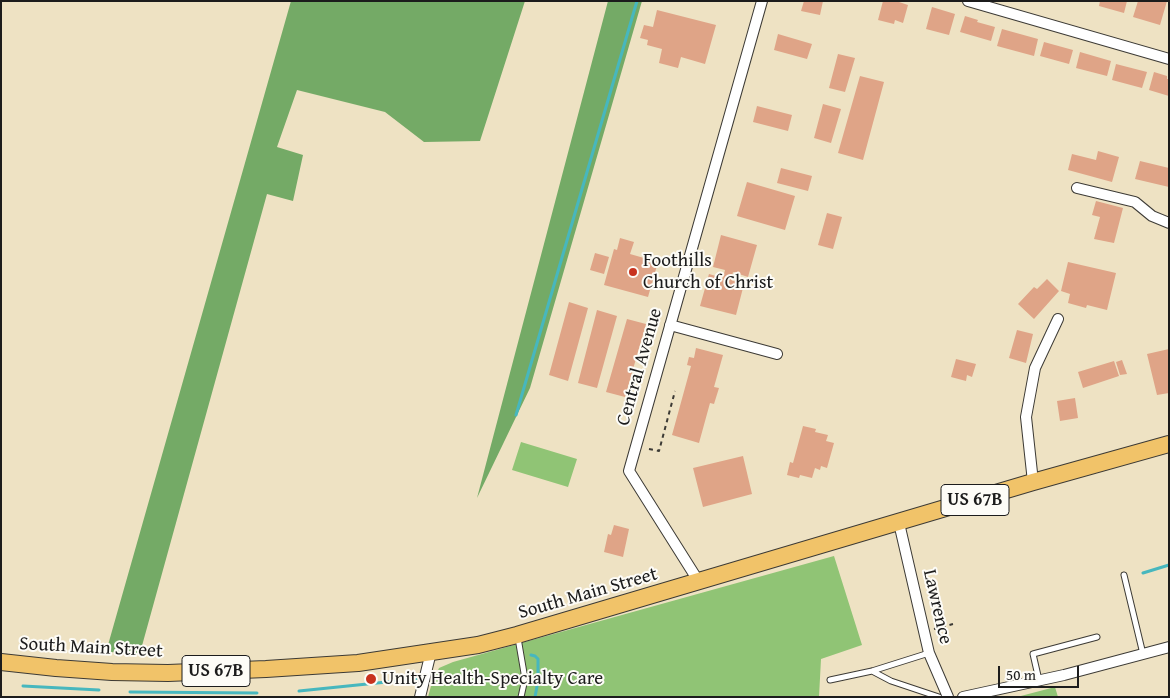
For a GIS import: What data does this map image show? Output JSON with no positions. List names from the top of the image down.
{
  "streets": {
    "main road": ["US 67B", "South Main Street"],
    "street": ["Central Avenue", "Lawrence"]
  },
  "crossings": [
    ["Central Avenue", "South Main Street"],
    ["South Main Street", "Lawrence"]
  ],
  "places": ["Foothills Church of Christ", "Unity Health-Specialty Care"],
  "scale_bar": "50 m"
}
